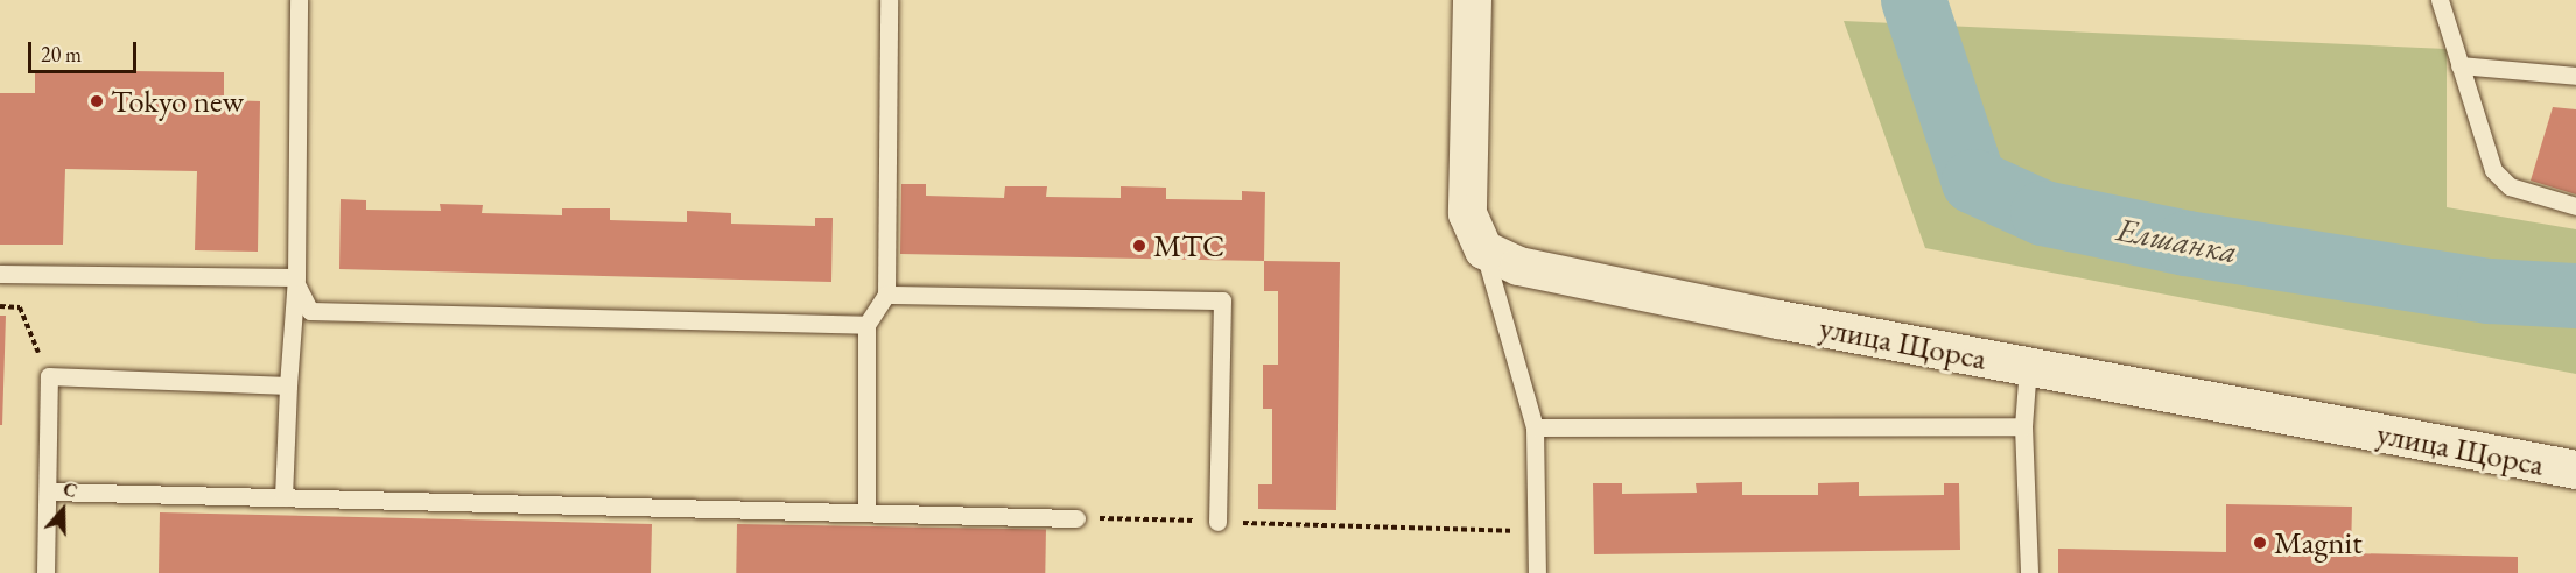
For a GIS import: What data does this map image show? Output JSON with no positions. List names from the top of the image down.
{
  "streets": {
    "street": ["улица Щорса"]
  },
  "water": ["Елшанка"],
  "places": ["Tokyo new", "МТС", "Magnit"],
  "scale_bar": "20 m",
  "north": "top"
}
